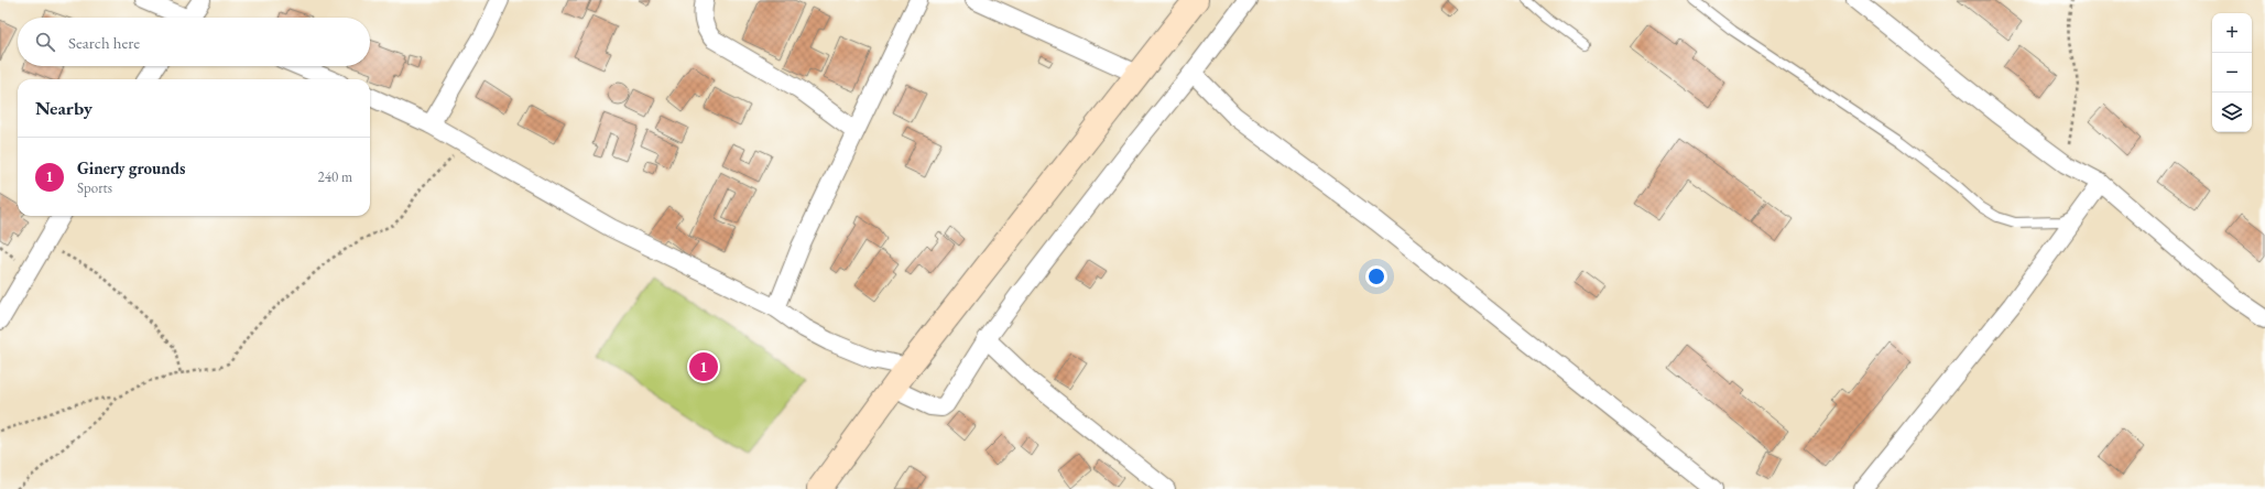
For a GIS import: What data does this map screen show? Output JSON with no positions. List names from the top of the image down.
{
  "page": {
    "map_buttons": ["+", "−"],
    "search": "Search here",
    "heading": "Nearby",
    "list": [
      {
        "mark": "1",
        "name": "Ginery grounds",
        "note": "Sports",
        "value": "240 m"
      }
    ],
    "pins": "1"
  }
}
